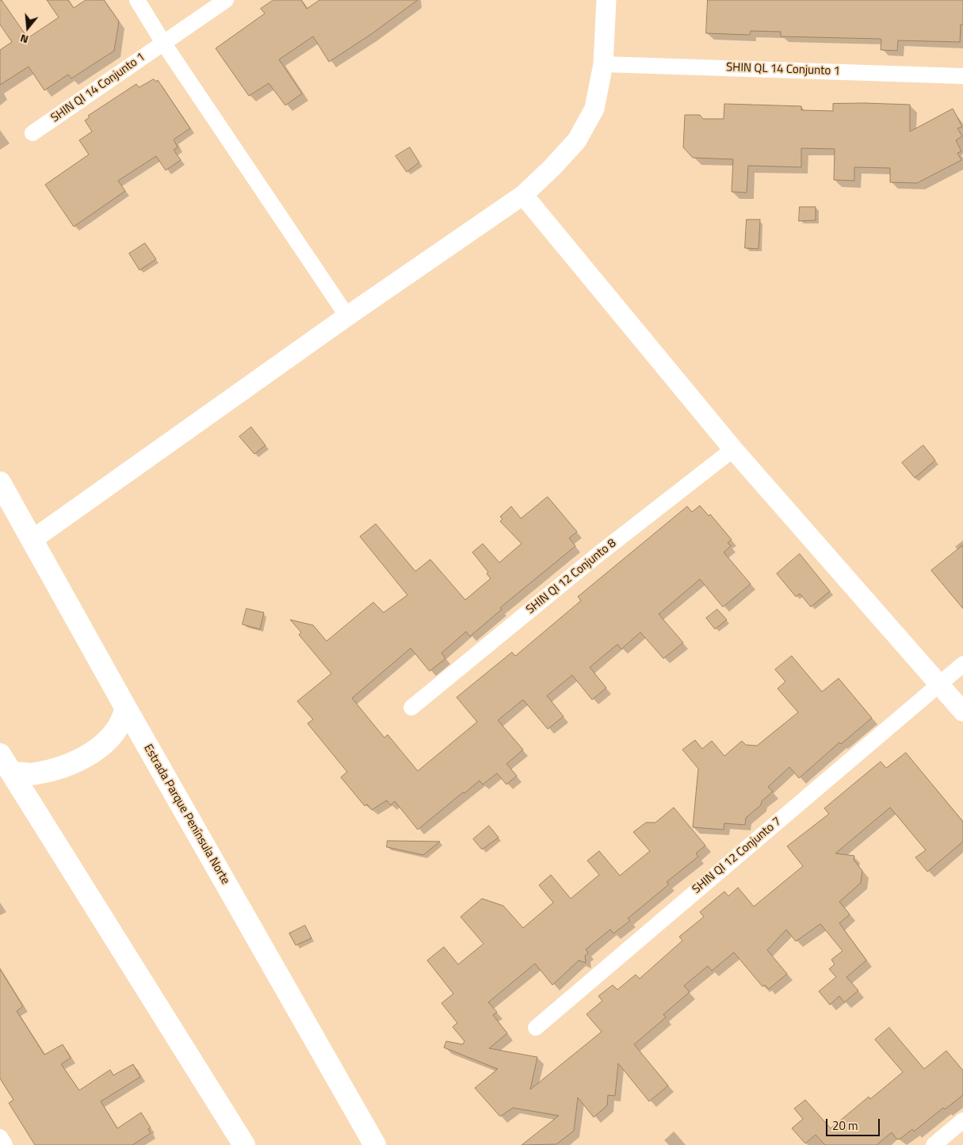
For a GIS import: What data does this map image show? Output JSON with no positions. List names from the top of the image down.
{
  "streets": {
    "main road": ["Estrada Parque Península Norte"],
    "street": [
      "SHIN QL 14 Conjunto 1",
      "SHIN QI 14 Conjunto 1",
      "SHIN QI 12 Conjunto 8",
      "SHIN QI 12 Conjunto 7"
    ]
  },
  "scale_bar": "20 m",
  "north": "bottom"
}
